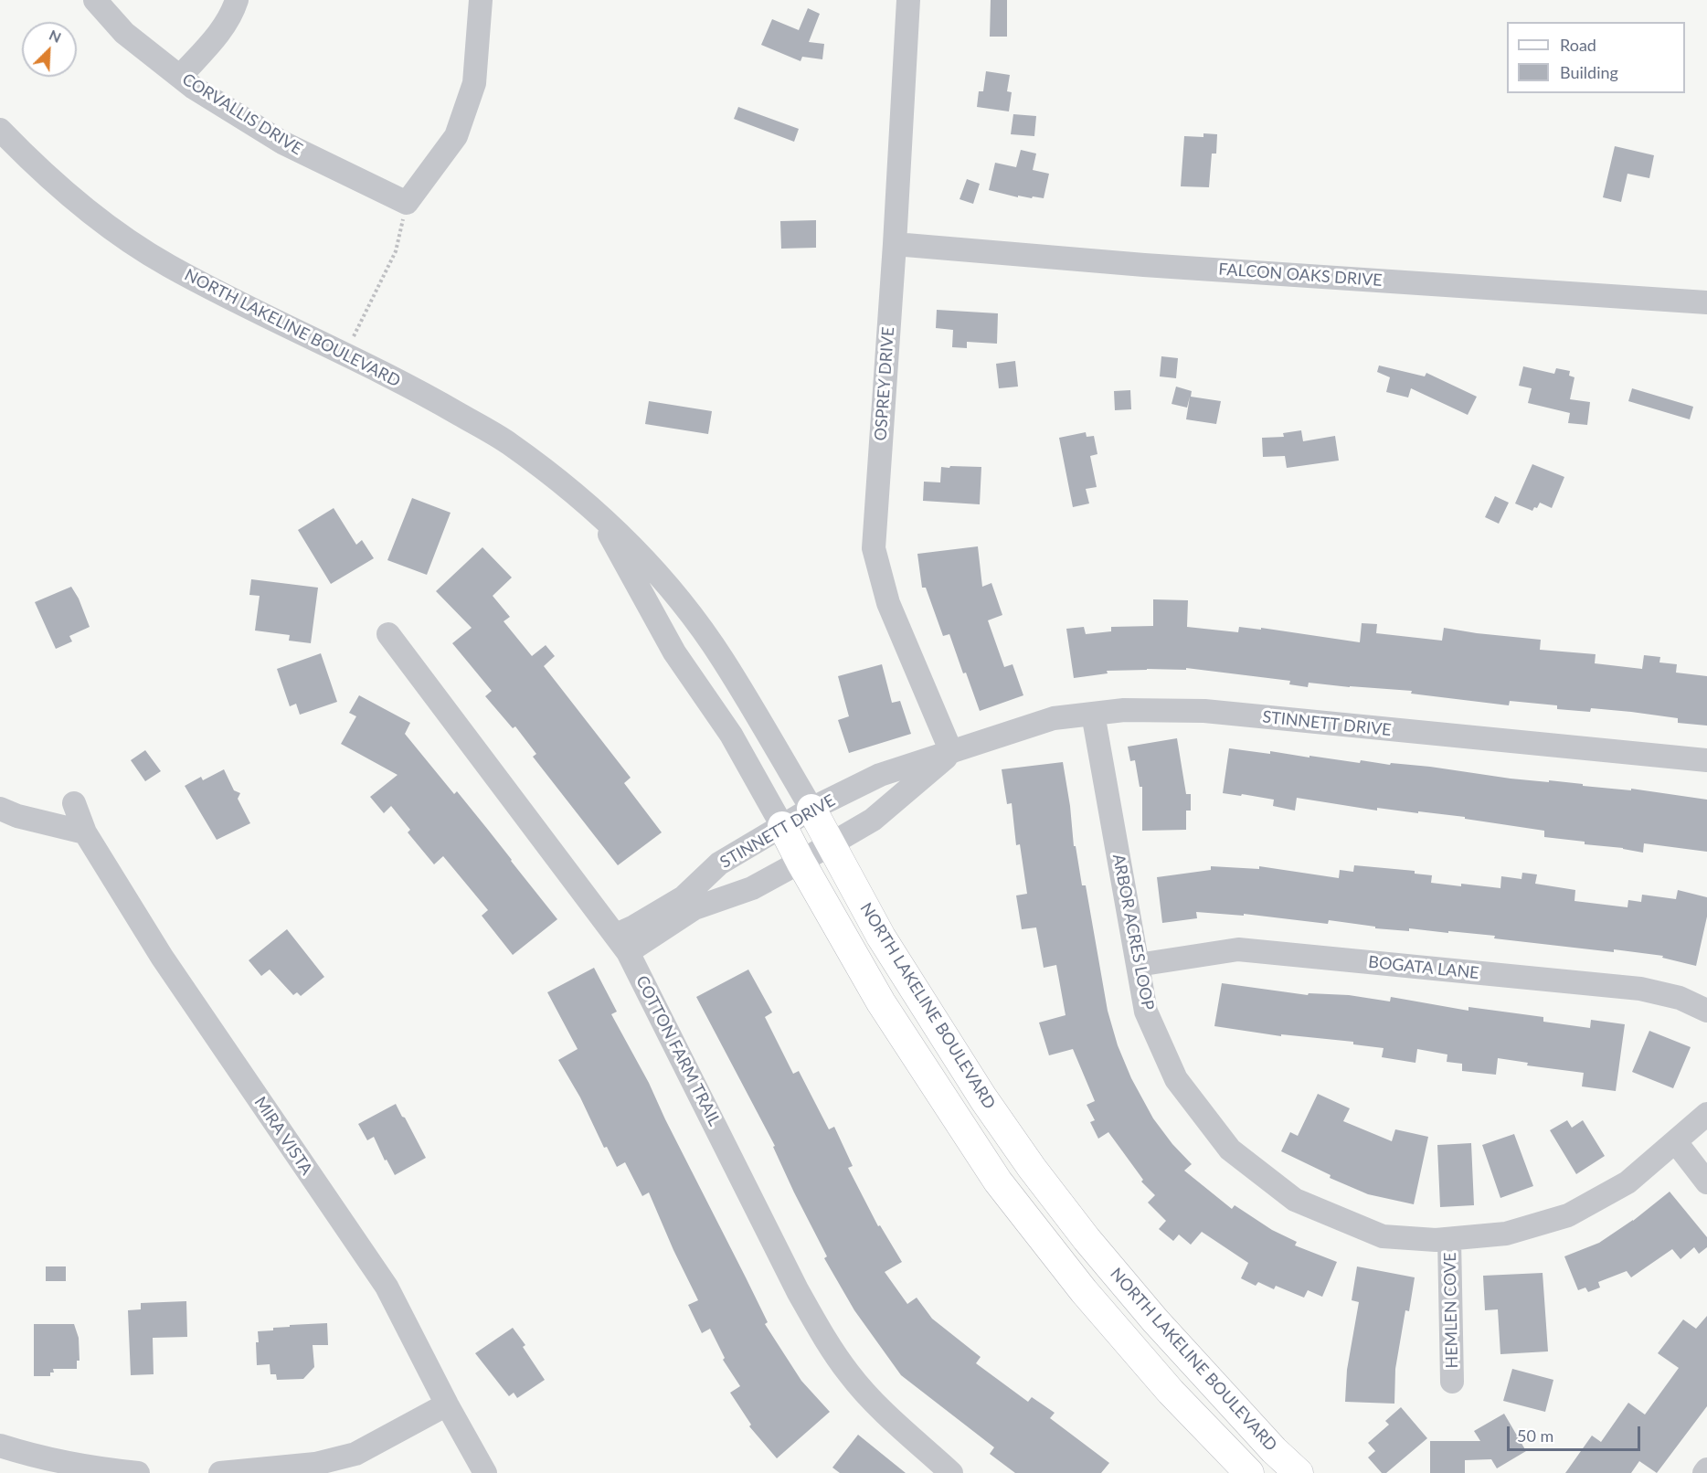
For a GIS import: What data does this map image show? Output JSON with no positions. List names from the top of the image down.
{
  "streets": {
    "main road": ["NORTH LAKELINE BOULEVARD"],
    "street": [
      "CORVALLIS DRIVE",
      "FALCON OAKS DRIVE",
      "OSPREY DRIVE",
      "STINNETT DRIVE",
      "ARBOR ACRES LOOP",
      "BOGATA LANE",
      "COTTON FARM TRAIL",
      "MIRA VISTA",
      "HEMLEN COVE"
    ]
  },
  "crossings": [
    ["FALCON OAKS DRIVE", "OSPREY DRIVE"],
    ["NORTH LAKELINE BOULEVARD", "STINNETT DRIVE"],
    ["OSPREY DRIVE", "STINNETT DRIVE"],
    ["STINNETT DRIVE", "ARBOR ACRES LOOP"],
    ["STINNETT DRIVE", "COTTON FARM TRAIL"],
    ["ARBOR ACRES LOOP", "BOGATA LANE"],
    ["ARBOR ACRES LOOP", "HEMLEN COVE"]
  ],
  "legend": ["Road", "Building"],
  "scale_bar": "50 m",
  "north": "top right"
}
